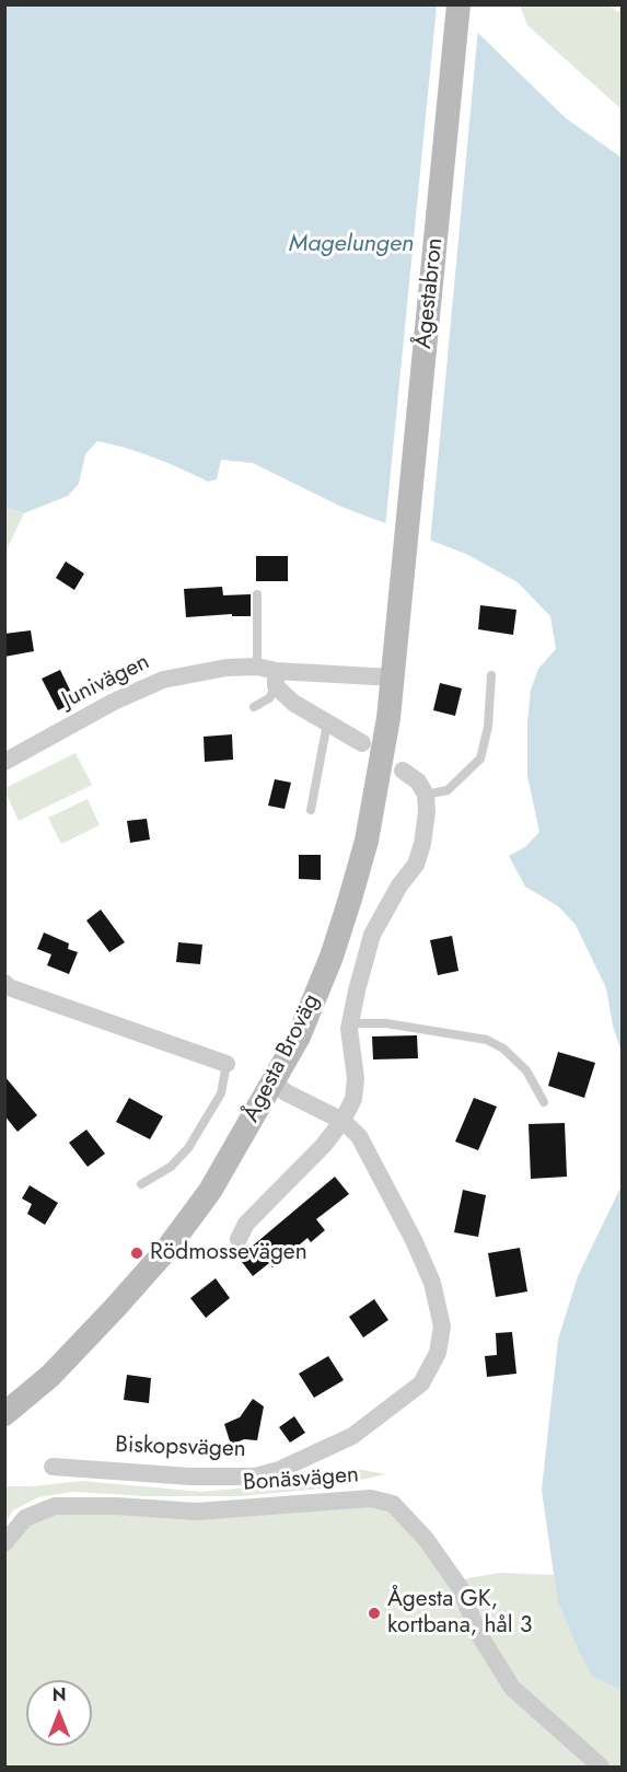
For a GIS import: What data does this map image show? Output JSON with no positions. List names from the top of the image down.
{
  "streets": {
    "main road": ["Ågestabron", "Ågesta Broväg"],
    "street": ["Junivägen", "Biskopsvägen", "Bonäsvägen"]
  },
  "crossings": [
    ["Ågestabron", "Ågesta Broväg"],
    ["Junivägen", "Ågesta Broväg"],
    ["Ågesta Broväg", "Biskopsvägen"]
  ],
  "water": ["Magelungen"],
  "places": ["Rödmossevägen", "Ågesta GK, kortbana, hål 3"],
  "north": "top"
}
